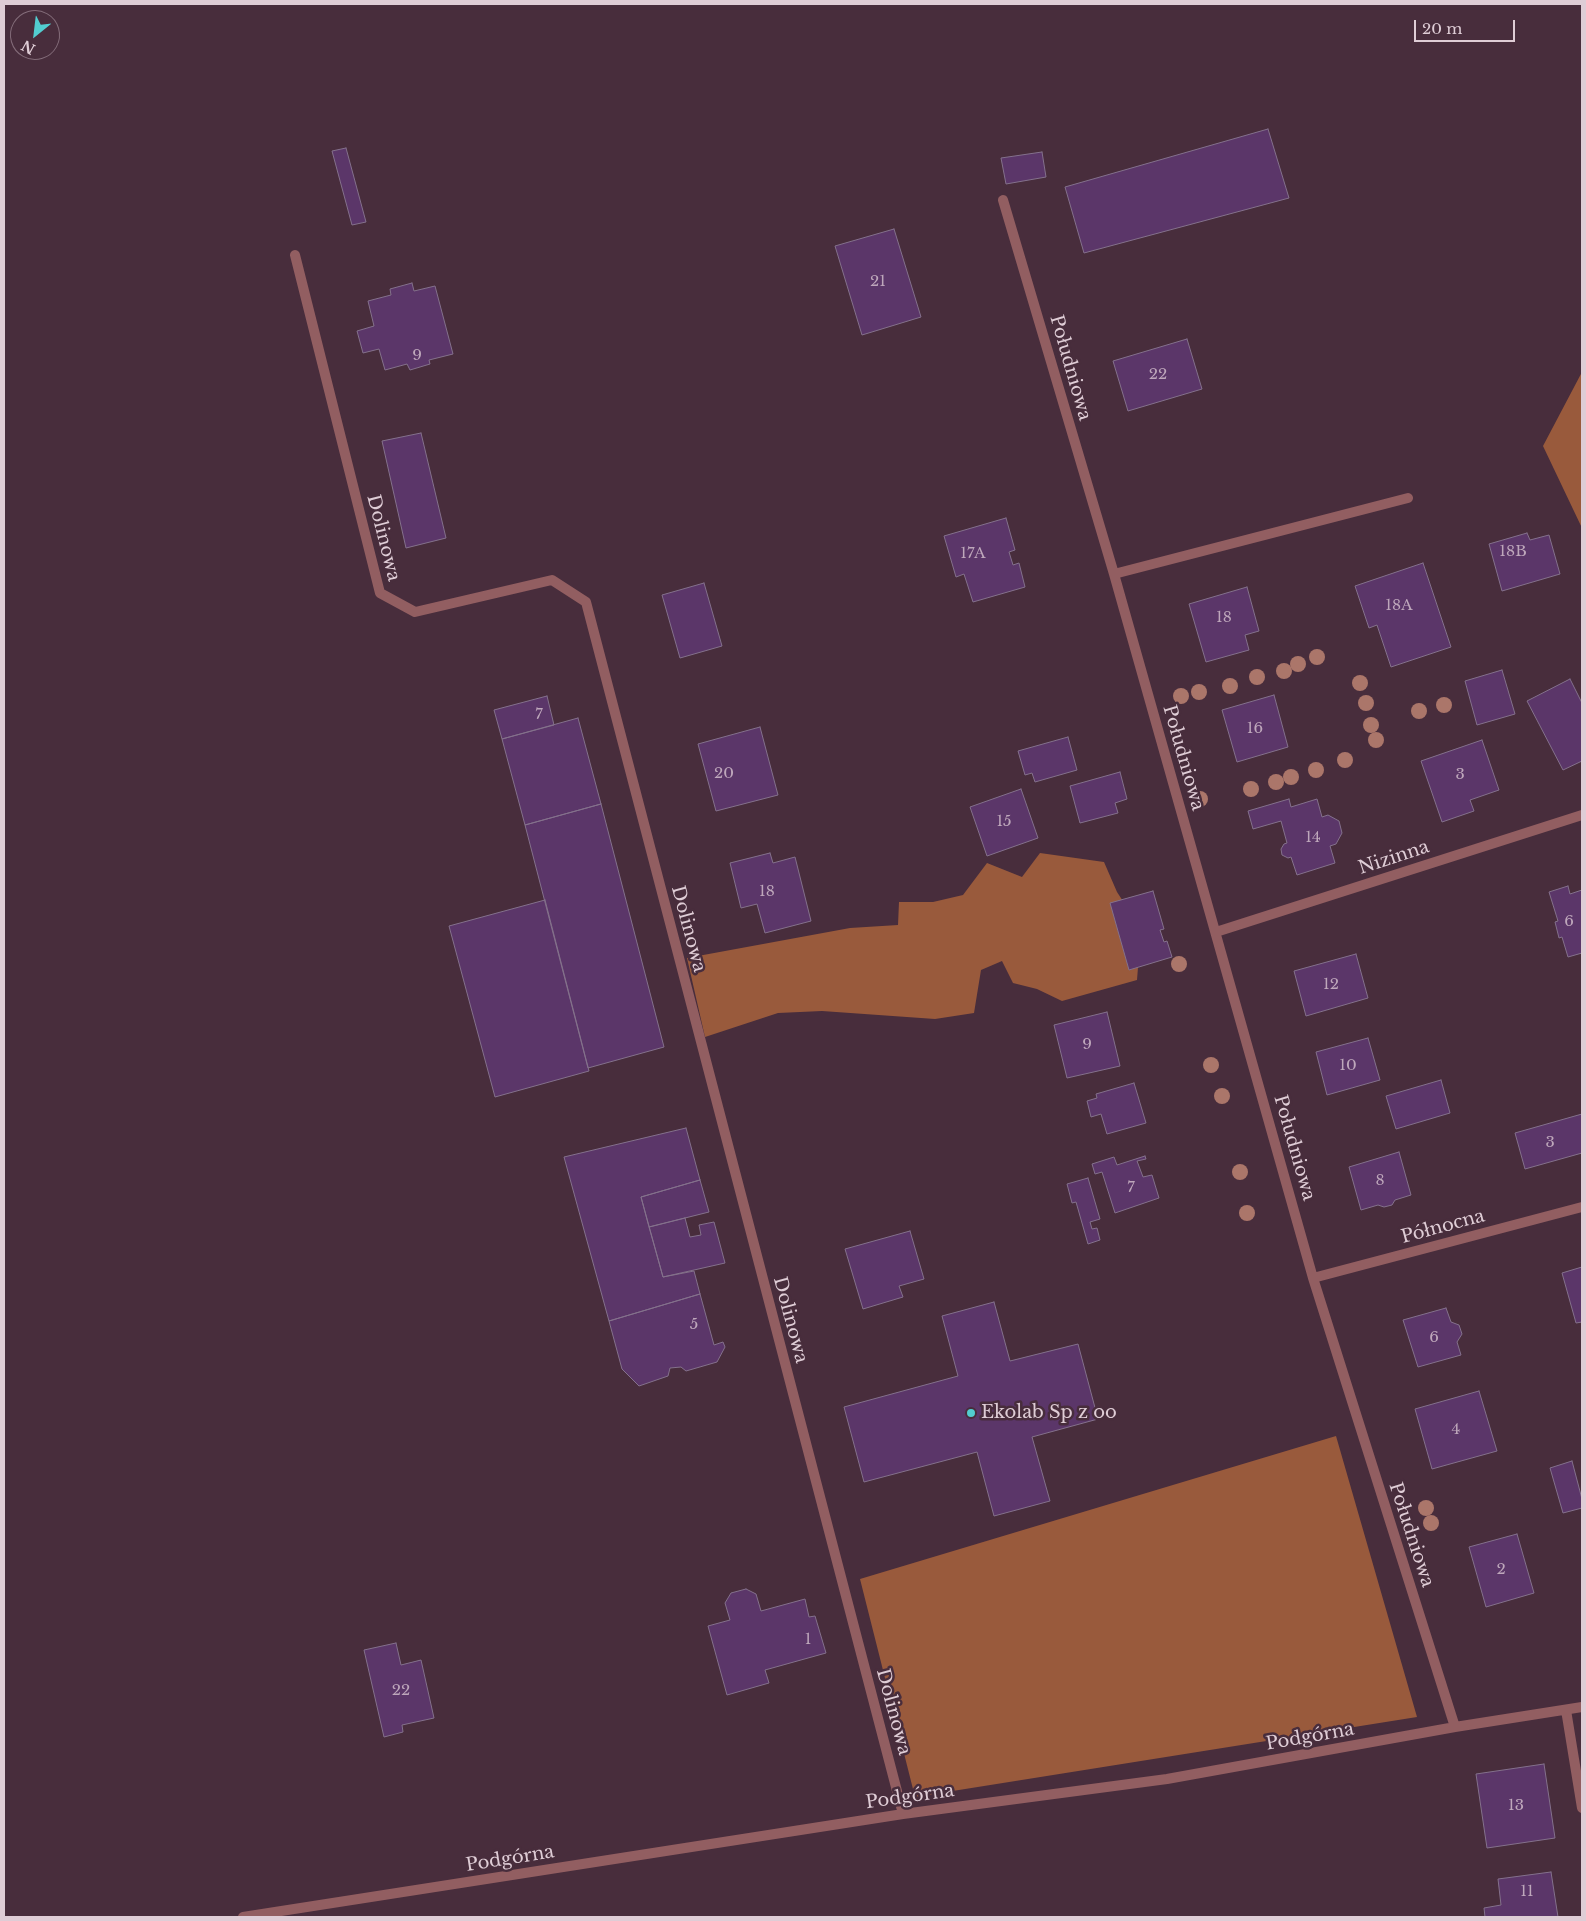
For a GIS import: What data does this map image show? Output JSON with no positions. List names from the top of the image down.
{
  "streets": {
    "street": [
      "Południowa",
      "Dolinowa",
      "Nizinna",
      "Północna",
      "Podgórna"
    ]
  },
  "crossings": [
    ["Południowa", "Nizinna"],
    ["Południowa", "Północna"],
    ["Południowa", "Podgórna"],
    ["Dolinowa", "Podgórna"]
  ],
  "places": ["Ekolab Sp z oo"],
  "house_numbers": [
    "21",
    "9",
    "22",
    "18B",
    "17A",
    "18A",
    "18",
    "7",
    "16",
    "20",
    "3",
    "15",
    "14",
    "18",
    "6",
    "12",
    "9",
    "10",
    "3",
    "8",
    "7",
    "5",
    "6",
    "4",
    "2",
    "1",
    "22",
    "13",
    "11"
  ],
  "scale_bar": "20 m",
  "north": "bottom left"
}
